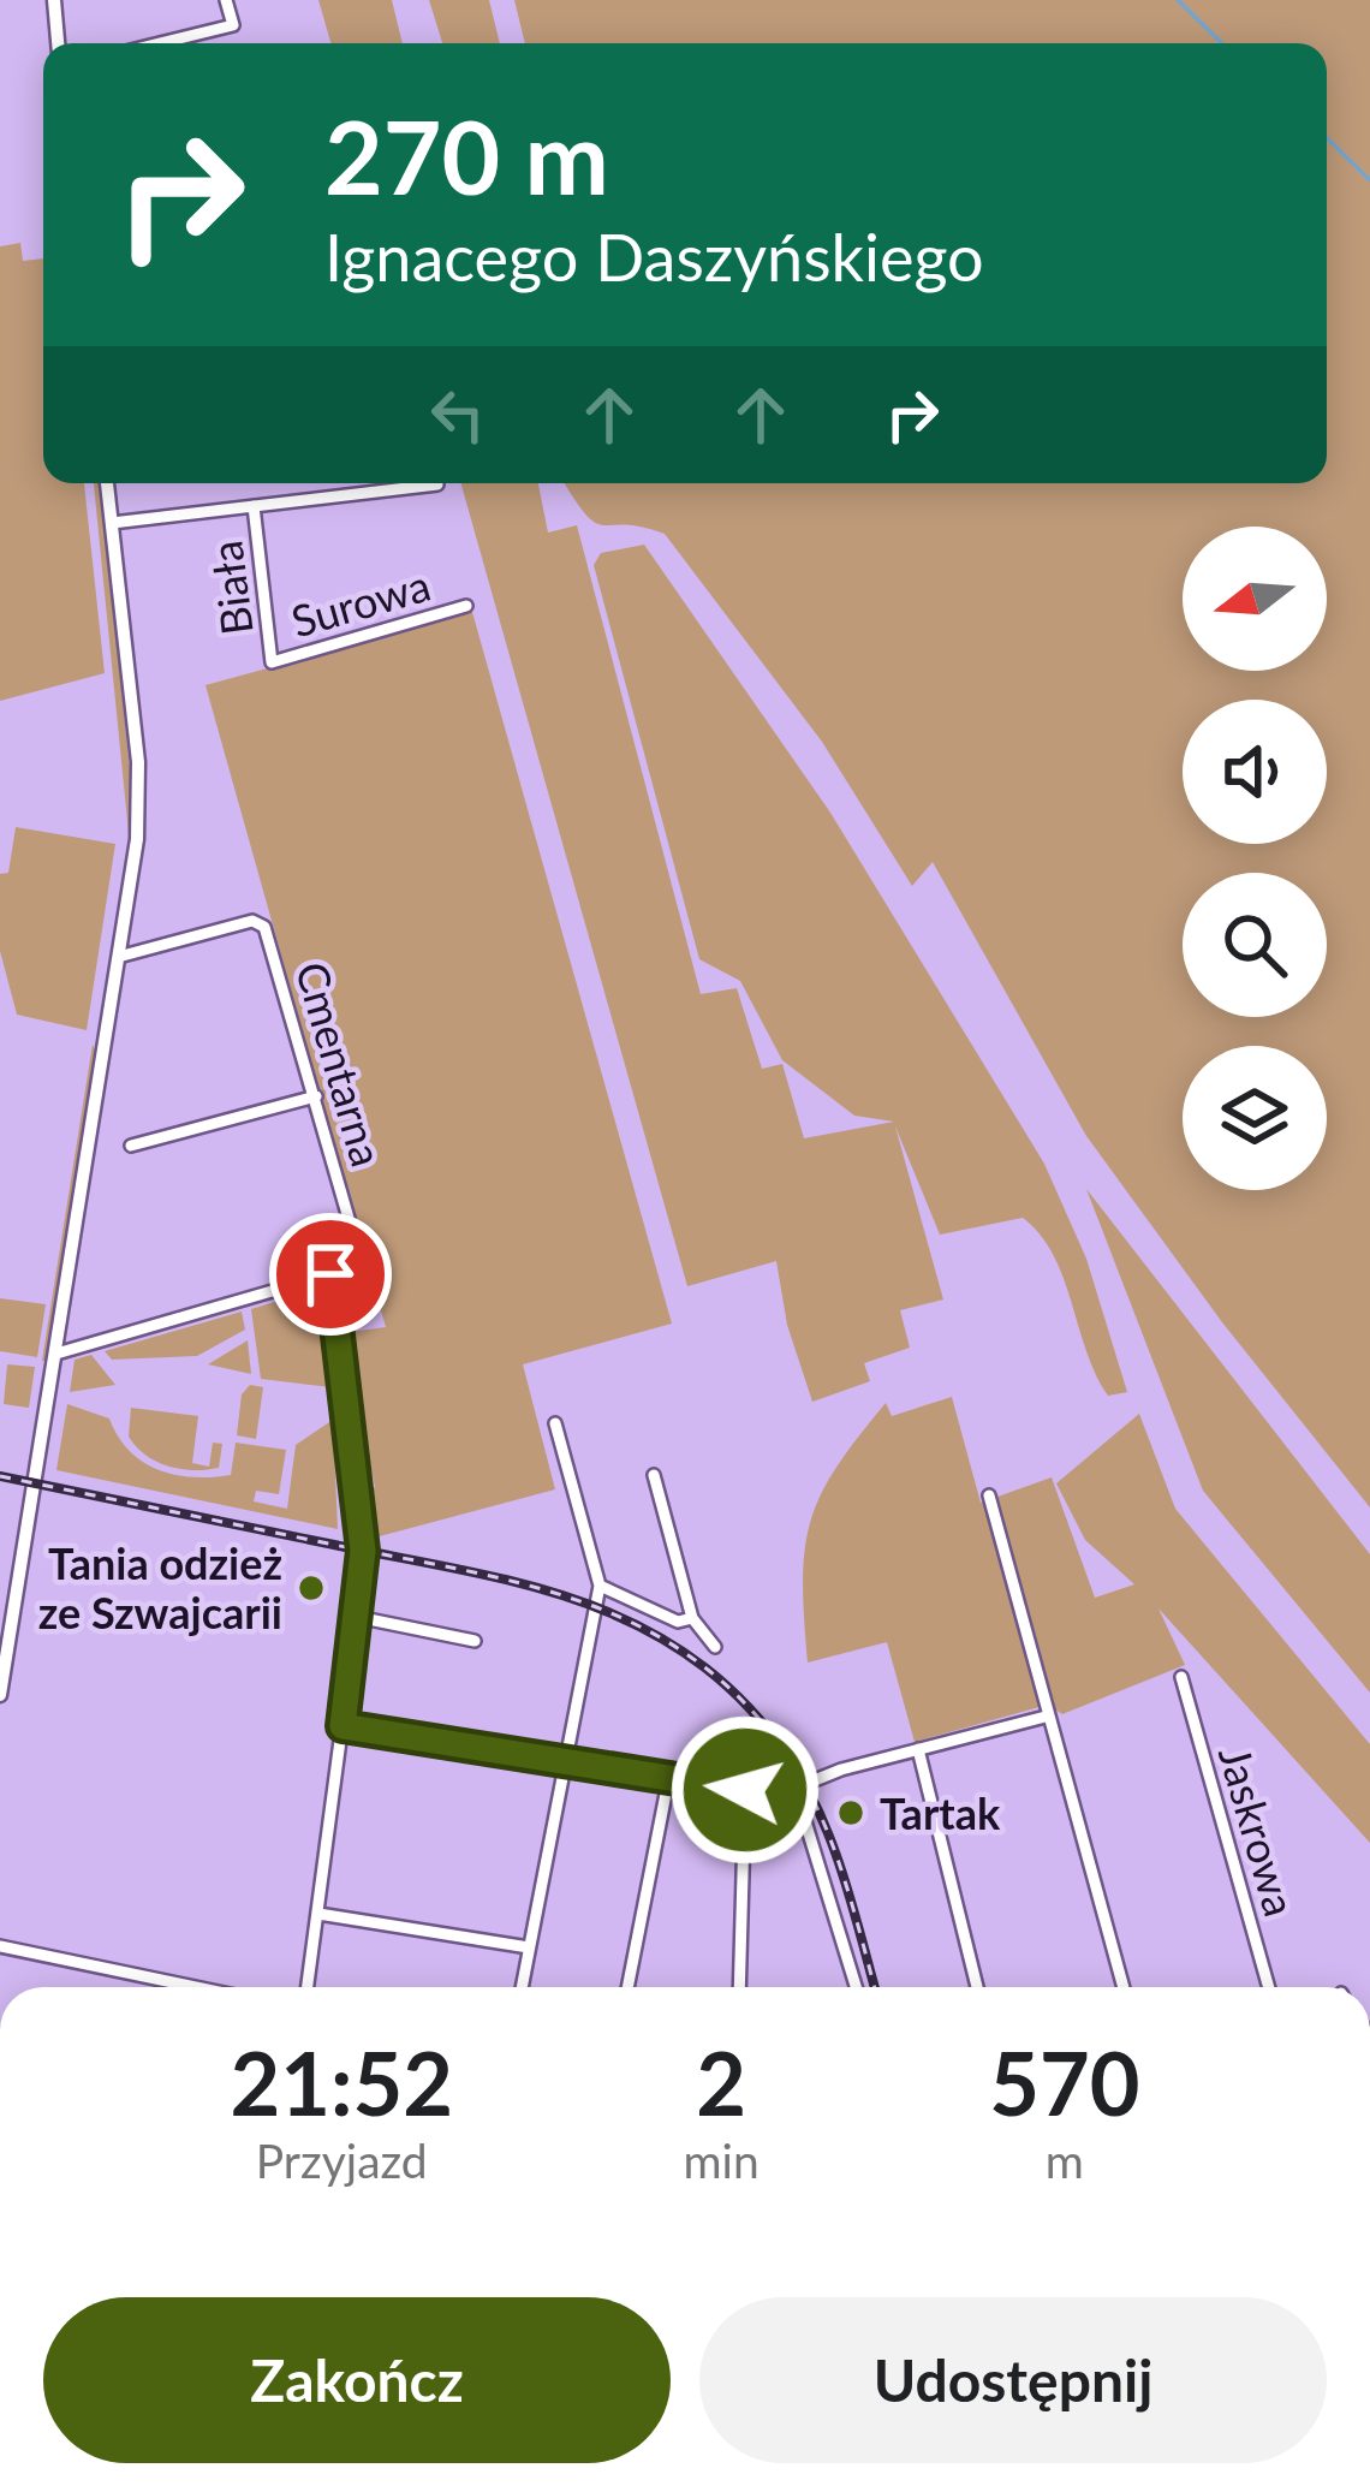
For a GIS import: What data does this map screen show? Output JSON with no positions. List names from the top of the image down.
{
  "streets": {
    "street": [
      "Biała",
      "Surowa",
      "Cmentarna",
      "Jaskrowa"
    ]
  },
  "crossings": [
    ["Biała", "Surowa"]
  ],
  "places": ["Tania odzież ze Szwajcarii", "Tartak"],
  "north": "left",
  "page": {
    "turn": ["270 m", "Ignacego Daszyńskiego"],
    "eta": [
      "21:52",
      "Przyjazd",
      "2",
      "min",
      "570",
      "m"
    ],
    "buttons": ["Zakończ", "Udostępnij"]
  }
}
